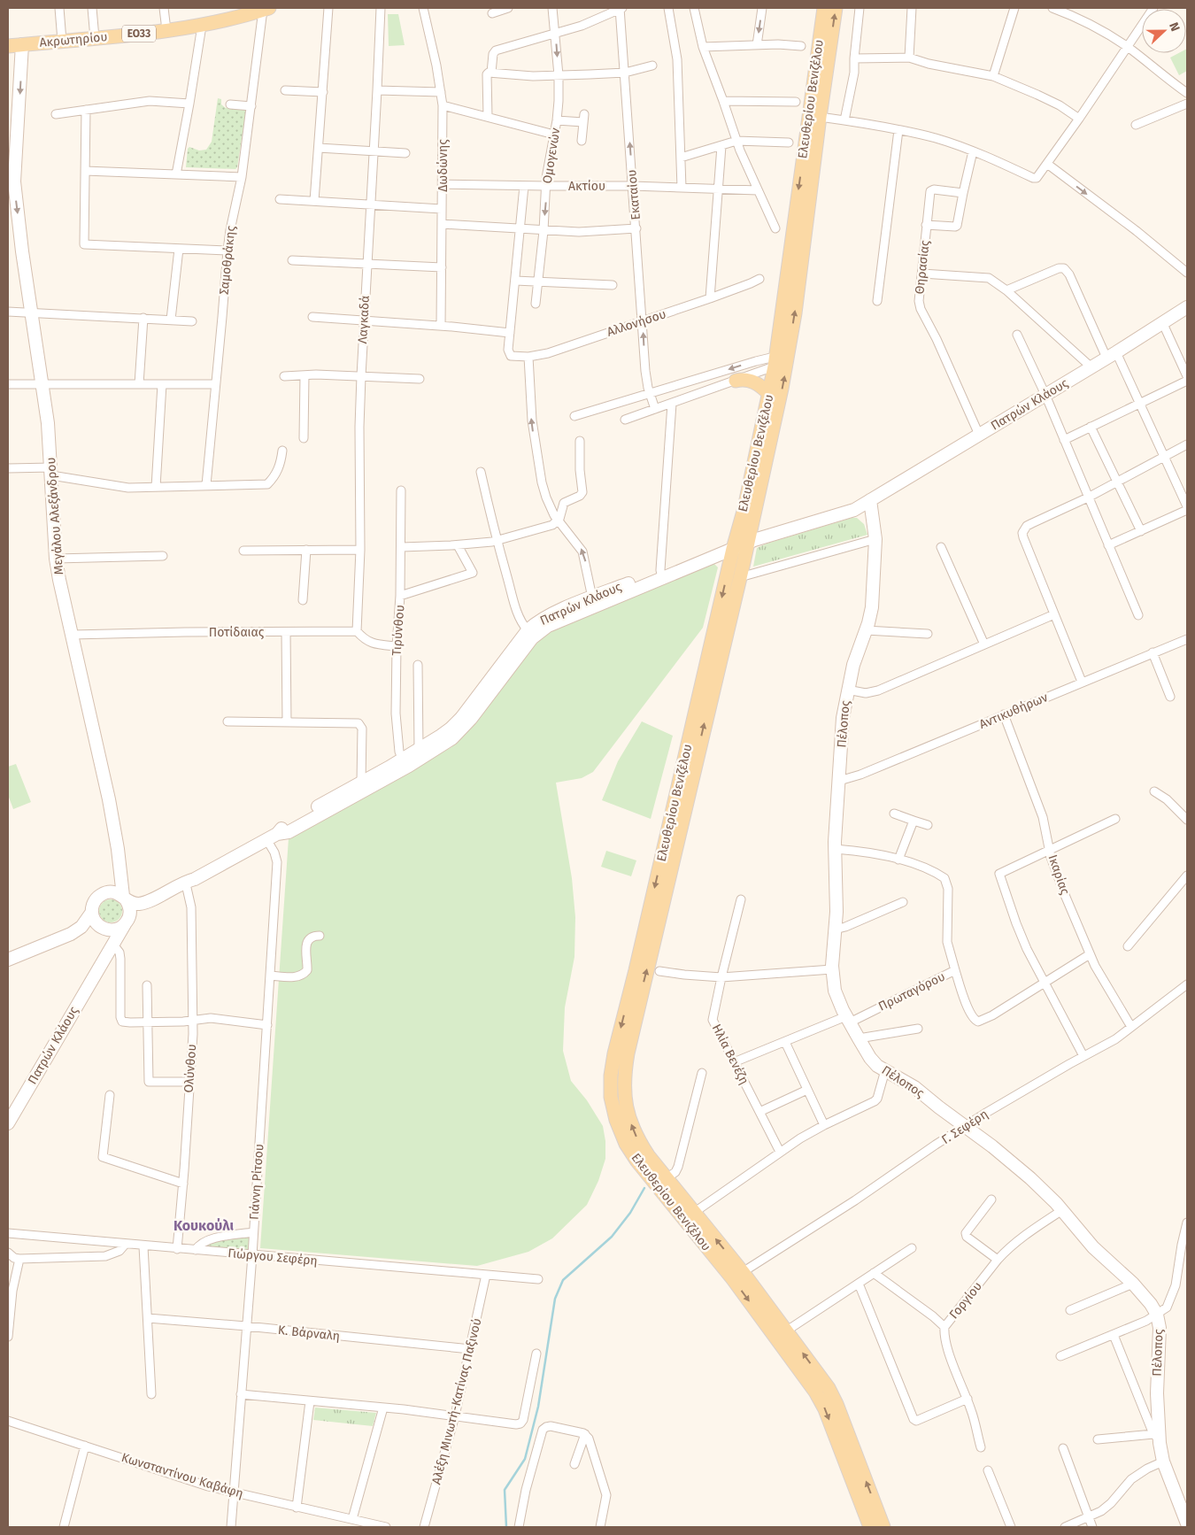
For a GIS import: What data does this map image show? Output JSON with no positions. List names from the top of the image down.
{
  "streets": {
    "main road": [
      "ΕΟ33",
      "Ακρωτηρίου",
      "Ελευθερίου Βενιζέλου",
      "Πατρών Κλάους",
      "Μεγάλου Αλεξάνδρου",
      "Πέλοπος"
    ],
    "street": [
      "Ομογενών",
      "Δωδώνης",
      "Ακτίου",
      "Εκαταίου",
      "Σαμοθράκης",
      "Θηρασίας",
      "Λαγκαδά",
      "Αλλονήσου",
      "Τιρύνθου",
      "Ποτίδαιας",
      "Αντικυθήρων",
      "Ικαρίας",
      "Πρωταγόρου",
      "Ηλία Βενέζη",
      "Ολύνθου",
      "Γ. Σεφέρη",
      "Γιάννη Ρίτσου",
      "Γιώργου Σεφέρη",
      "Γοργίου",
      "Κ. Βάρναλη",
      "Αλέξη Μινωτή-Κατίνας Παξινού",
      "Κωνσταντίνου Καβάφη"
    ]
  },
  "crossings": [
    ["Ακρωτηρίου", "Σαμοθράκης"],
    ["Ακρωτηρίου", "Μεγάλου Αλεξάνδρου"],
    ["Ελευθερίου Βενιζέλου", "Πατρών Κλάους"],
    ["Ελευθερίου Βενιζέλου", "Γ. Σεφέρη"],
    ["Ομογενών", "Ακτίου"],
    ["Δωδώνης", "Ακτίου"],
    ["Ακτίου", "Εκαταίου"],
    ["Εκαταίου", "Αλλονήσου"],
    ["Θηρασίας", "Πατρών Κλάους"],
    ["Λαγκαδά", "Ποτίδαιας"],
    ["Πατρών Κλάους", "Τιρύνθου"],
    ["Πατρών Κλάους", "Πέλοπος"],
    ["Πατρών Κλάους", "Ολύνθου"],
    ["Πατρών Κλάους", "Γιάννη Ρίτσου"],
    ["Μεγάλου Αλεξάνδρου", "Ποτίδαιας"],
    ["Αντικυθήρων", "Πέλοπος"],
    ["Αντικυθήρων", "Ικαρίας"],
    ["Πέλοπος", "Πρωταγόρου"],
    ["Πέλοπος", "Γ. Σεφέρη"],
    ["Πέλοπος", "Γοργίου"],
    ["Ικαρίας", "Γ. Σεφέρη"],
    ["Πρωταγόρου", "Ηλία Βενέζη"],
    ["Ολύνθου", "Γιώργου Σεφέρη"],
    ["Γιάννη Ρίτσου", "Γιώργου Σεφέρη"],
    ["Γιάννη Ρίτσου", "Κ. Βάρναλη"],
    ["Γιάννη Ρίτσου", "Κωνσταντίνου Καβάφη"],
    ["Γιώργου Σεφέρη", "Αλέξη Μινωτή-Κατίνας Παξινού"],
    ["Κ. Βάρναλη", "Αλέξη Μινωτή-Κατίνας Παξινού"]
  ],
  "districts": ["Κουκούλι"],
  "north": "right"
}
